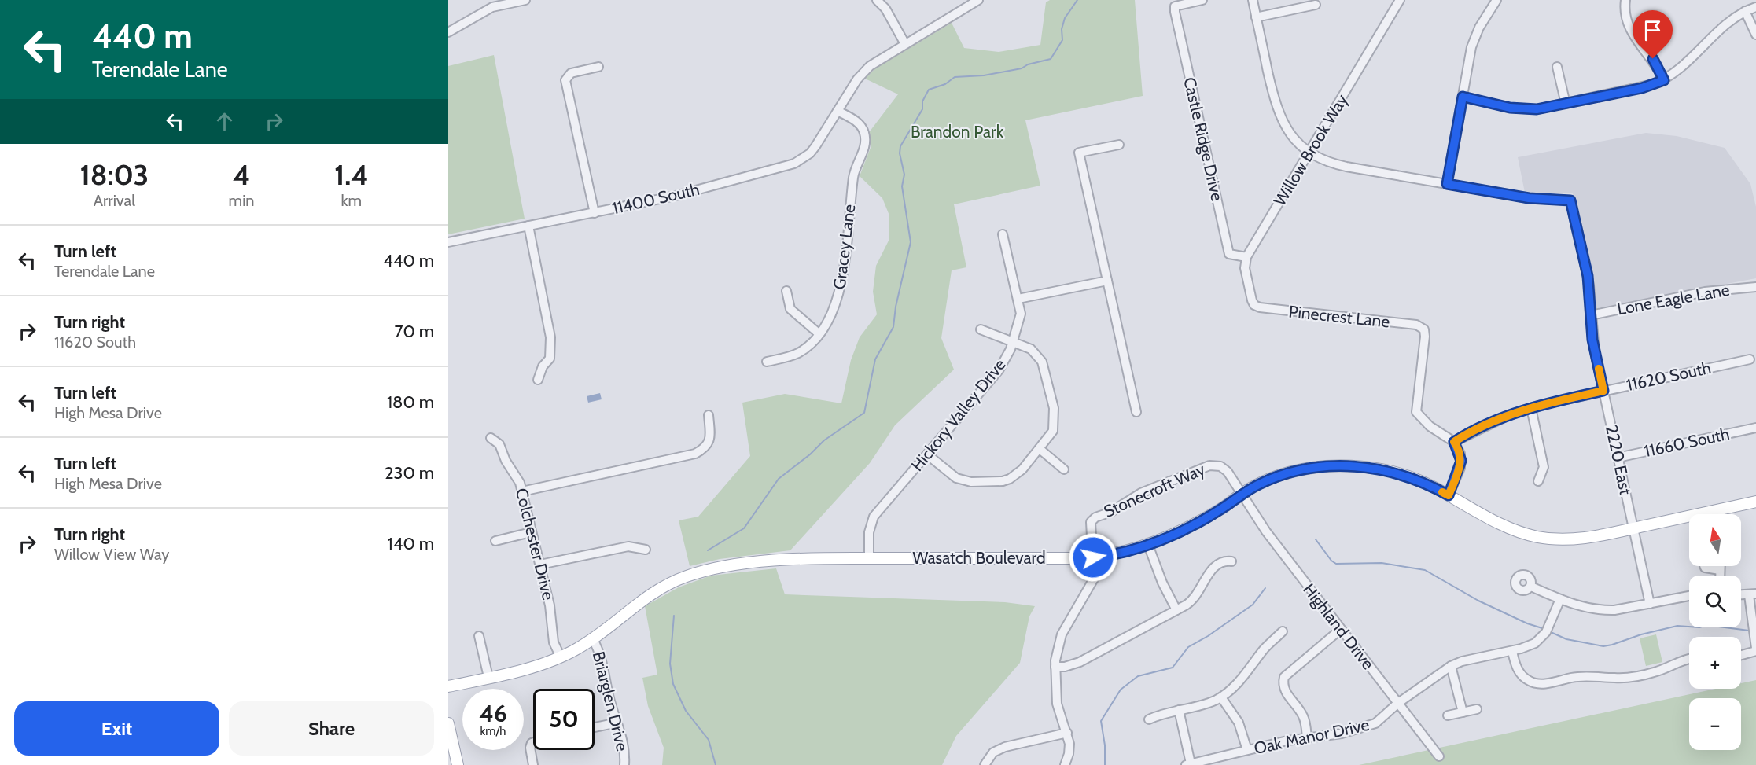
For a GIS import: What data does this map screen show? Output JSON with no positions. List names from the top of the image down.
{
  "streets": {
    "main road": ["Wasatch Boulevard"],
    "street": [
      "Castle Ridge Drive",
      "Willow Brook Way",
      "11400 South",
      "Gracey Lane",
      "Lone Eagle Lane",
      "Pinecrest Lane",
      "11620 South",
      "Hickory Valley Drive",
      "11660 South",
      "2220 East",
      "Stonecroft Way",
      "Colchester Drive",
      "Highland Drive",
      "Briarglen Drive",
      "Oak Manor Drive"
    ]
  },
  "crossings": [
    ["Castle Ridge Drive", "Willow Brook Way"],
    ["Castle Ridge Drive", "Pinecrest Lane"],
    ["Willow Brook Way", "Pinecrest Lane"],
    ["11400 South", "Gracey Lane"],
    ["Lone Eagle Lane", "2220 East"],
    ["Pinecrest Lane", "11620 South"],
    ["11620 South", "2220 East"],
    ["Hickory Valley Drive", "Wasatch Boulevard"],
    ["11660 South", "2220 East"],
    ["2220 East", "Wasatch Boulevard"],
    ["Stonecroft Way", "Wasatch Boulevard"],
    ["Stonecroft Way", "Highland Drive"],
    ["Colchester Drive", "Wasatch Boulevard"],
    ["Wasatch Boulevard", "Highland Drive"],
    ["Wasatch Boulevard", "Briarglen Drive"],
    ["Highland Drive", "Oak Manor Drive"]
  ],
  "parks": ["Brandon Park"],
  "north": "top",
  "page": {
    "turn": ["440 m", "Terendale Lane"],
    "eta": [
      "18:03",
      "Arrival",
      "4",
      "min",
      "1.4",
      "km"
    ],
    "list": [
      {
        "name": "Turn left",
        "note": "Terendale Lane",
        "value": "440 m"
      },
      {
        "name": "Turn right",
        "note": "11620 South",
        "value": "70 m"
      },
      {
        "name": "Turn left",
        "note": "High Mesa Drive",
        "value": "180 m"
      },
      {
        "name": "Turn left",
        "note": "High Mesa Drive",
        "value": "230 m"
      },
      {
        "name": "Turn right",
        "note": "Willow View Way",
        "value": "140 m"
      }
    ],
    "map_buttons": ["+", "−"],
    "speed": "46 km/h",
    "limit": "50",
    "buttons": ["Exit", "Share"]
  }
}
